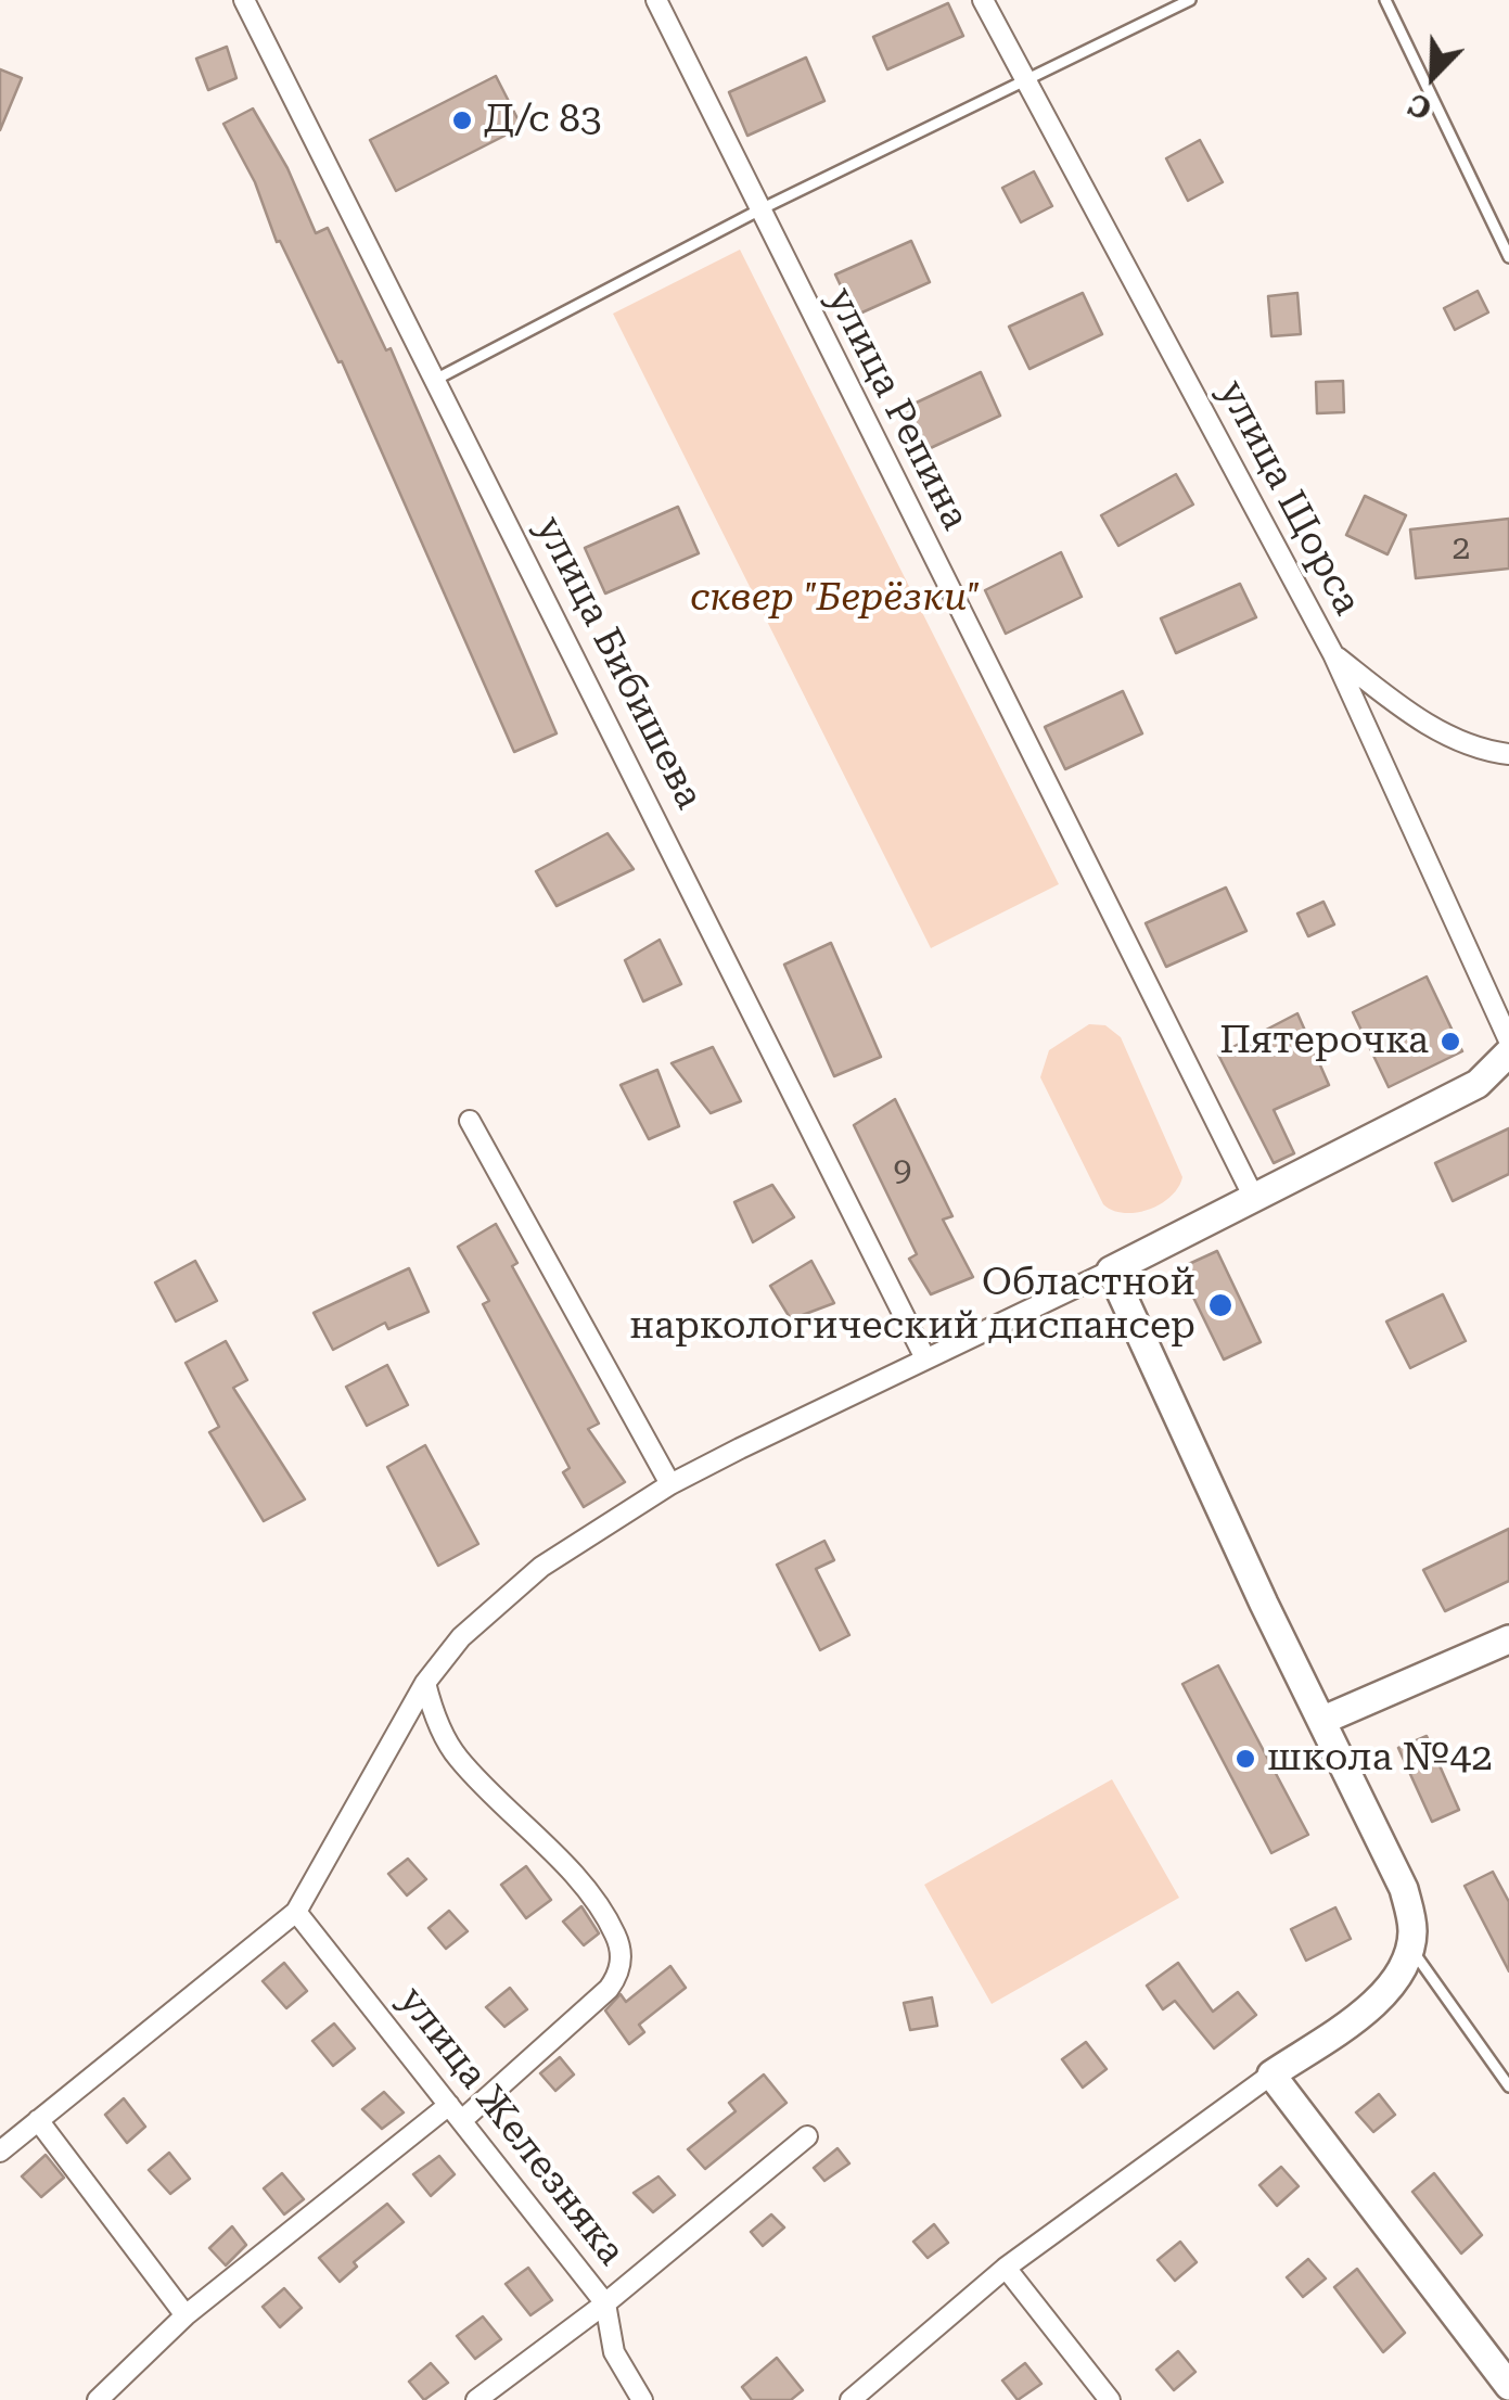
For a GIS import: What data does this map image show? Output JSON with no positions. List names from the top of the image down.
{
  "streets": {
    "street": [
      "улица Репина",
      "улица Щорса",
      "улица Бибишева",
      "улица Железняка"
    ]
  },
  "parks": ["сквер \"Берёзки\""],
  "places": [
    "Д/с 83",
    "Пятерочка",
    "Областной наркологический диспансер",
    "школа №42"
  ],
  "house_numbers": ["2", "9"],
  "north": "bottom left"
}
